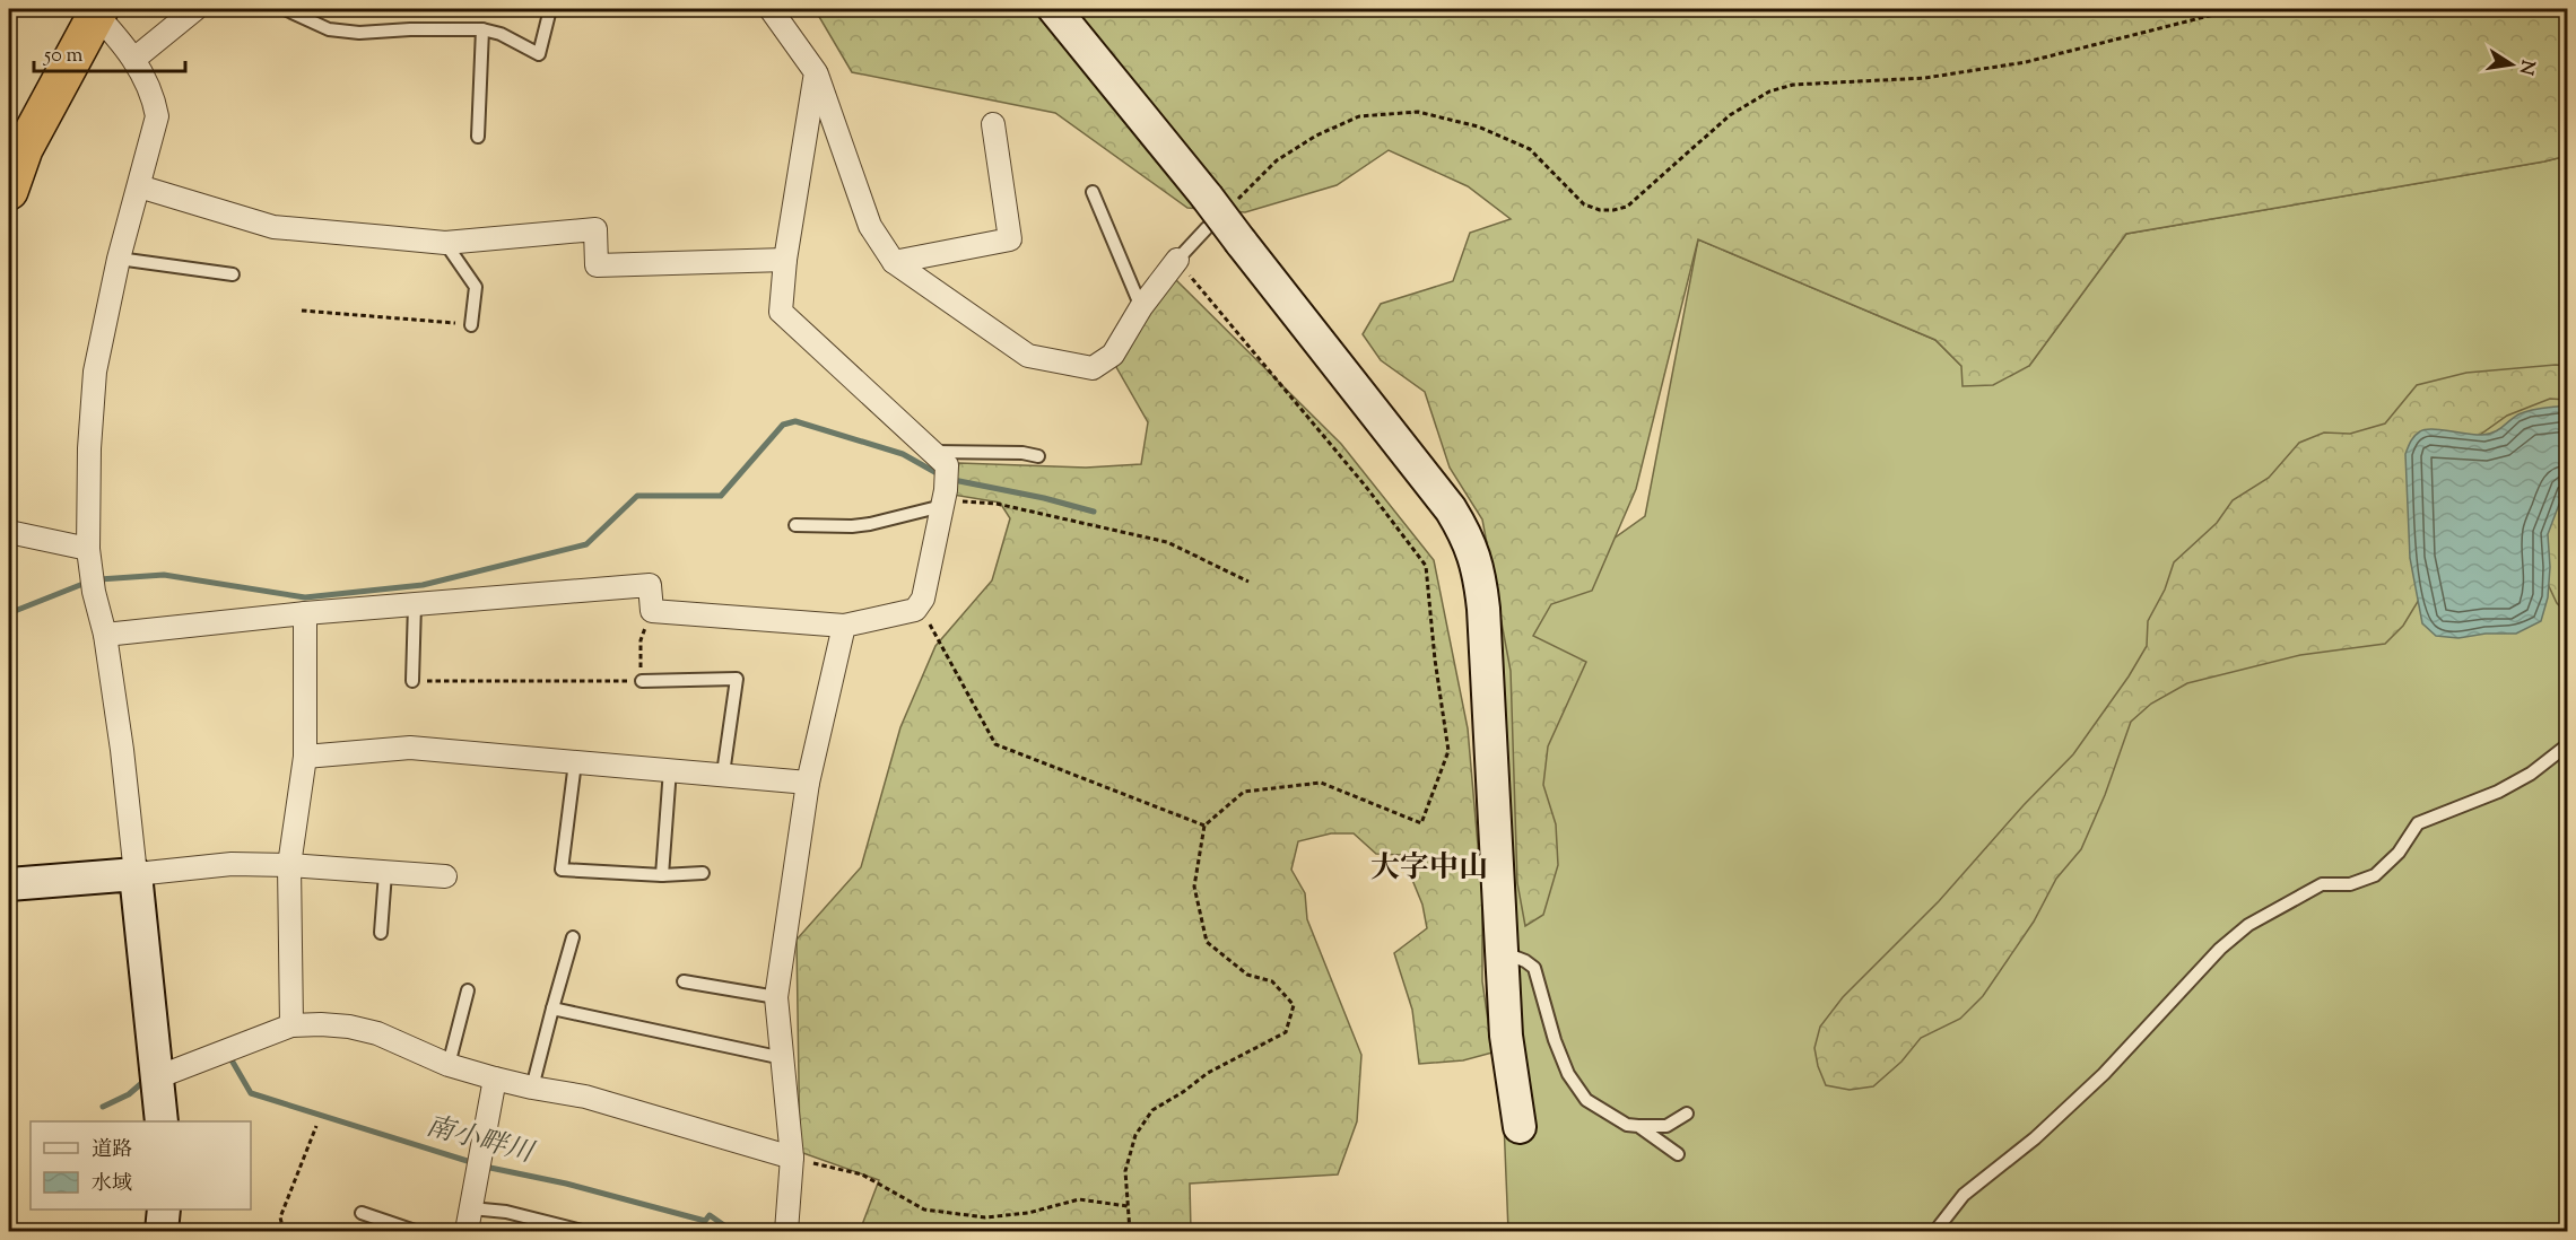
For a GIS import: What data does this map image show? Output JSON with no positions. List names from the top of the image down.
{
  "districts": ["大字中山"],
  "water": ["南小畔川"],
  "legend": ["道路", "水域"],
  "scale_bar": "50 m",
  "north": "right"
}
